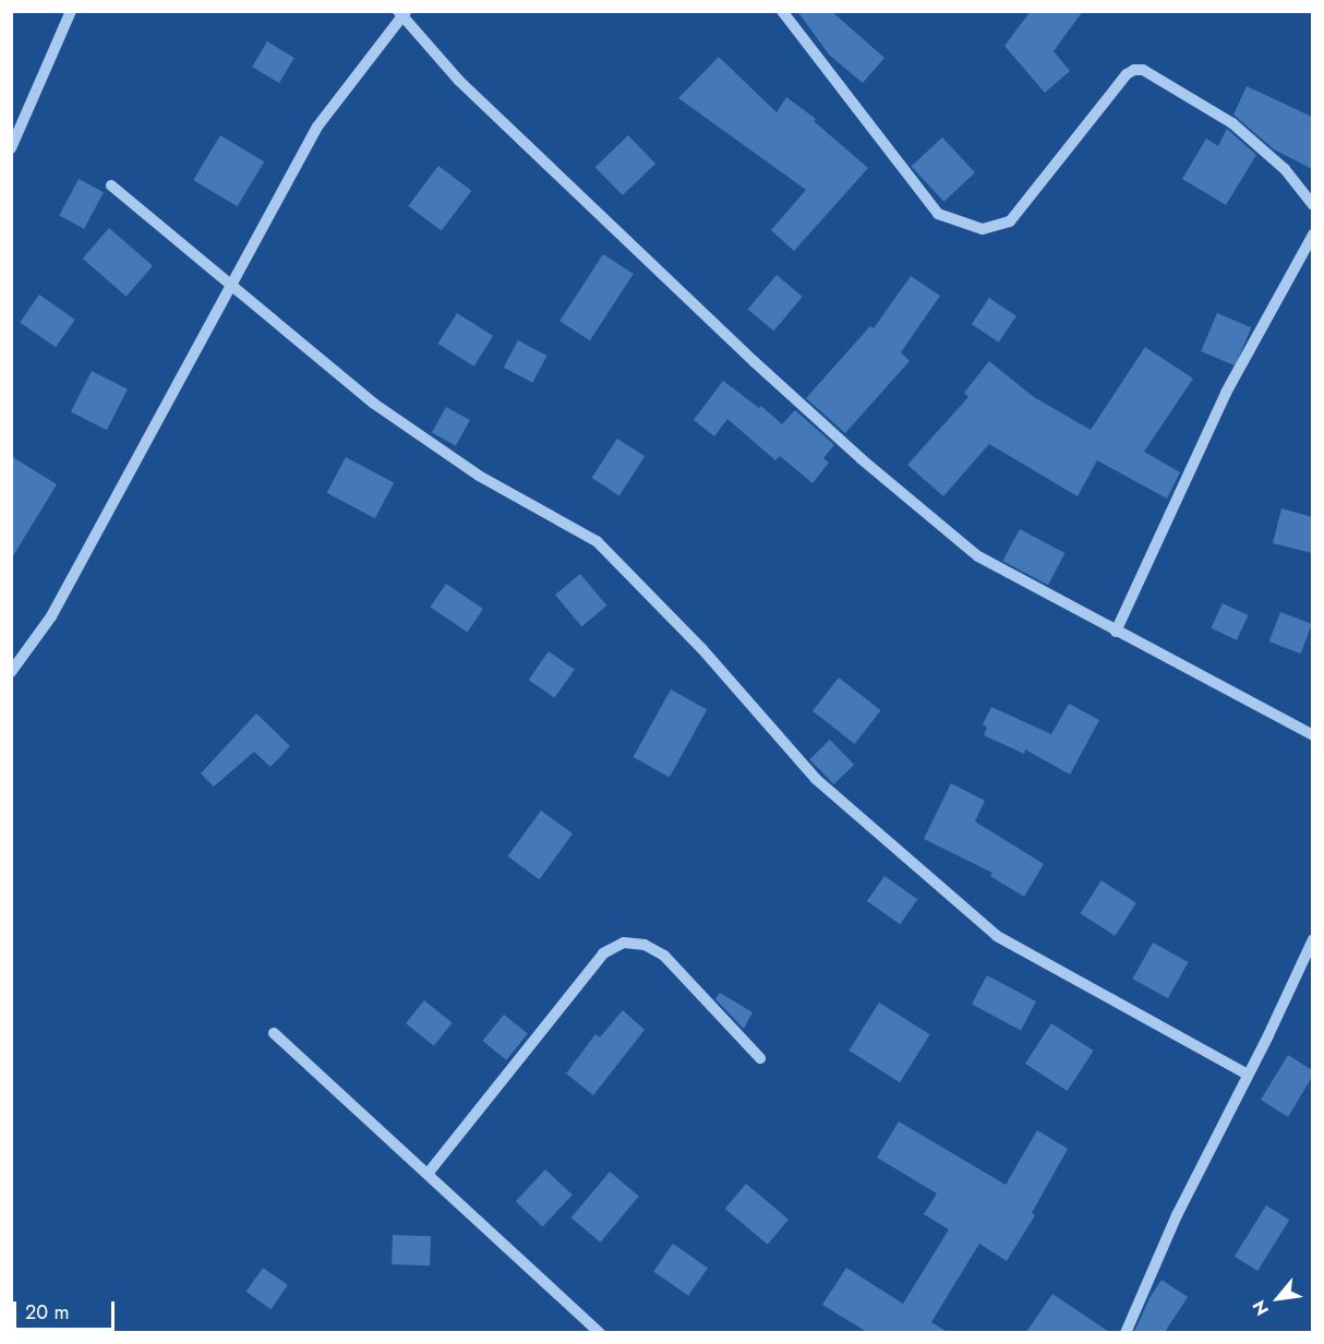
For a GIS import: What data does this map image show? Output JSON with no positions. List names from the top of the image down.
{
  "scale_bar": "20 m",
  "north": "bottom left"
}
